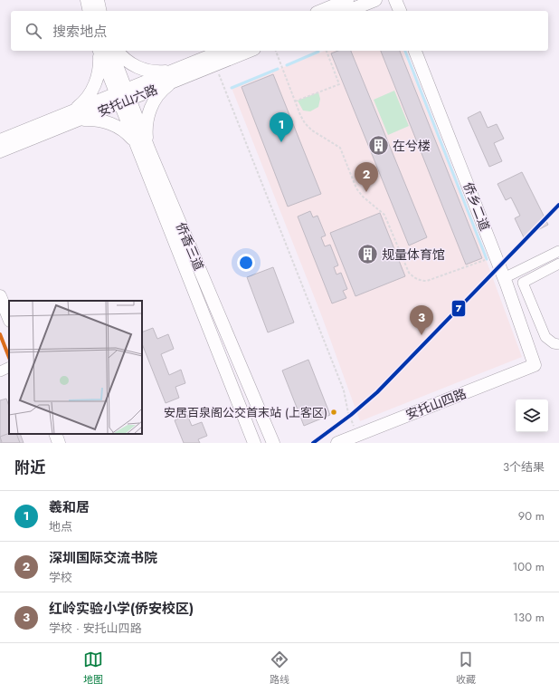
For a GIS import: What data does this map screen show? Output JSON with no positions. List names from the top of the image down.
{
  "streets": {
    "street": [
      "安托山六路",
      "侨乡二道",
      "侨香三道",
      "安托山四路"
    ]
  },
  "crossings": [
    ["安托山六路", "侨香三道"],
    ["侨乡二道", "安托山四路"]
  ],
  "places": {
    "building": ["在兮楼", "规量体育馆"],
    "other": ["安居百泉阁公交首末站 (上客区)"]
  },
  "lines": ["transit line 7", "transit line 2"],
  "page": {
    "search": "搜索地点",
    "pins": ["1", "2", "3"],
    "heading": ["附近", "3个结果"],
    "list": [
      {
        "mark": "1",
        "name": "羲和居",
        "note": "地点",
        "value": "90 m"
      },
      {
        "mark": "2",
        "name": "深圳国际交流书院",
        "note": "学校",
        "value": "100 m"
      },
      {
        "mark": "3",
        "name": "红岭实验小学(侨安校区)",
        "note": "学校 · 安托山四路",
        "value": "130 m"
      }
    ],
    "nav": ["地图", "路线", "收藏"]
  }
}
